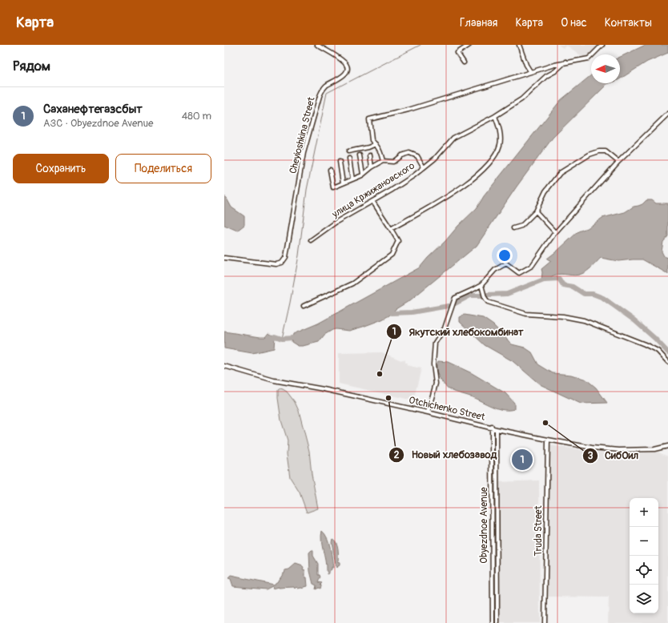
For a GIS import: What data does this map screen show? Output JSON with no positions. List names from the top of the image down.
{
  "streets": {
    "street": [
      "Cheyioshkina Street",
      "улица Кржижановского",
      "Otchichenko Street",
      "Obyezdnoe Avenue",
      "Truda Street"
    ]
  },
  "crossings": [
    ["Otchichenko Street", "Obyezdnoe Avenue"],
    ["Otchichenko Street", "Truda Street"]
  ],
  "places": ["Якутский хлебокомбинат", "Новый хлебозавод", "СибОил"],
  "north": "left",
  "page": {
    "header": "Карта",
    "nav": [
      "Главная",
      "Карта",
      "О нас",
      "Контакты"
    ],
    "heading": "Рядом",
    "list": [
      {
        "mark": "1",
        "name": "Саханефтегазсбыт",
        "note": "АЗС · Obyezdnoe Avenue",
        "value": "480 m"
      }
    ],
    "buttons": ["Сохранить", "Поделиться"],
    "pins": "1",
    "map_buttons": ["+", "−"]
  }
}
